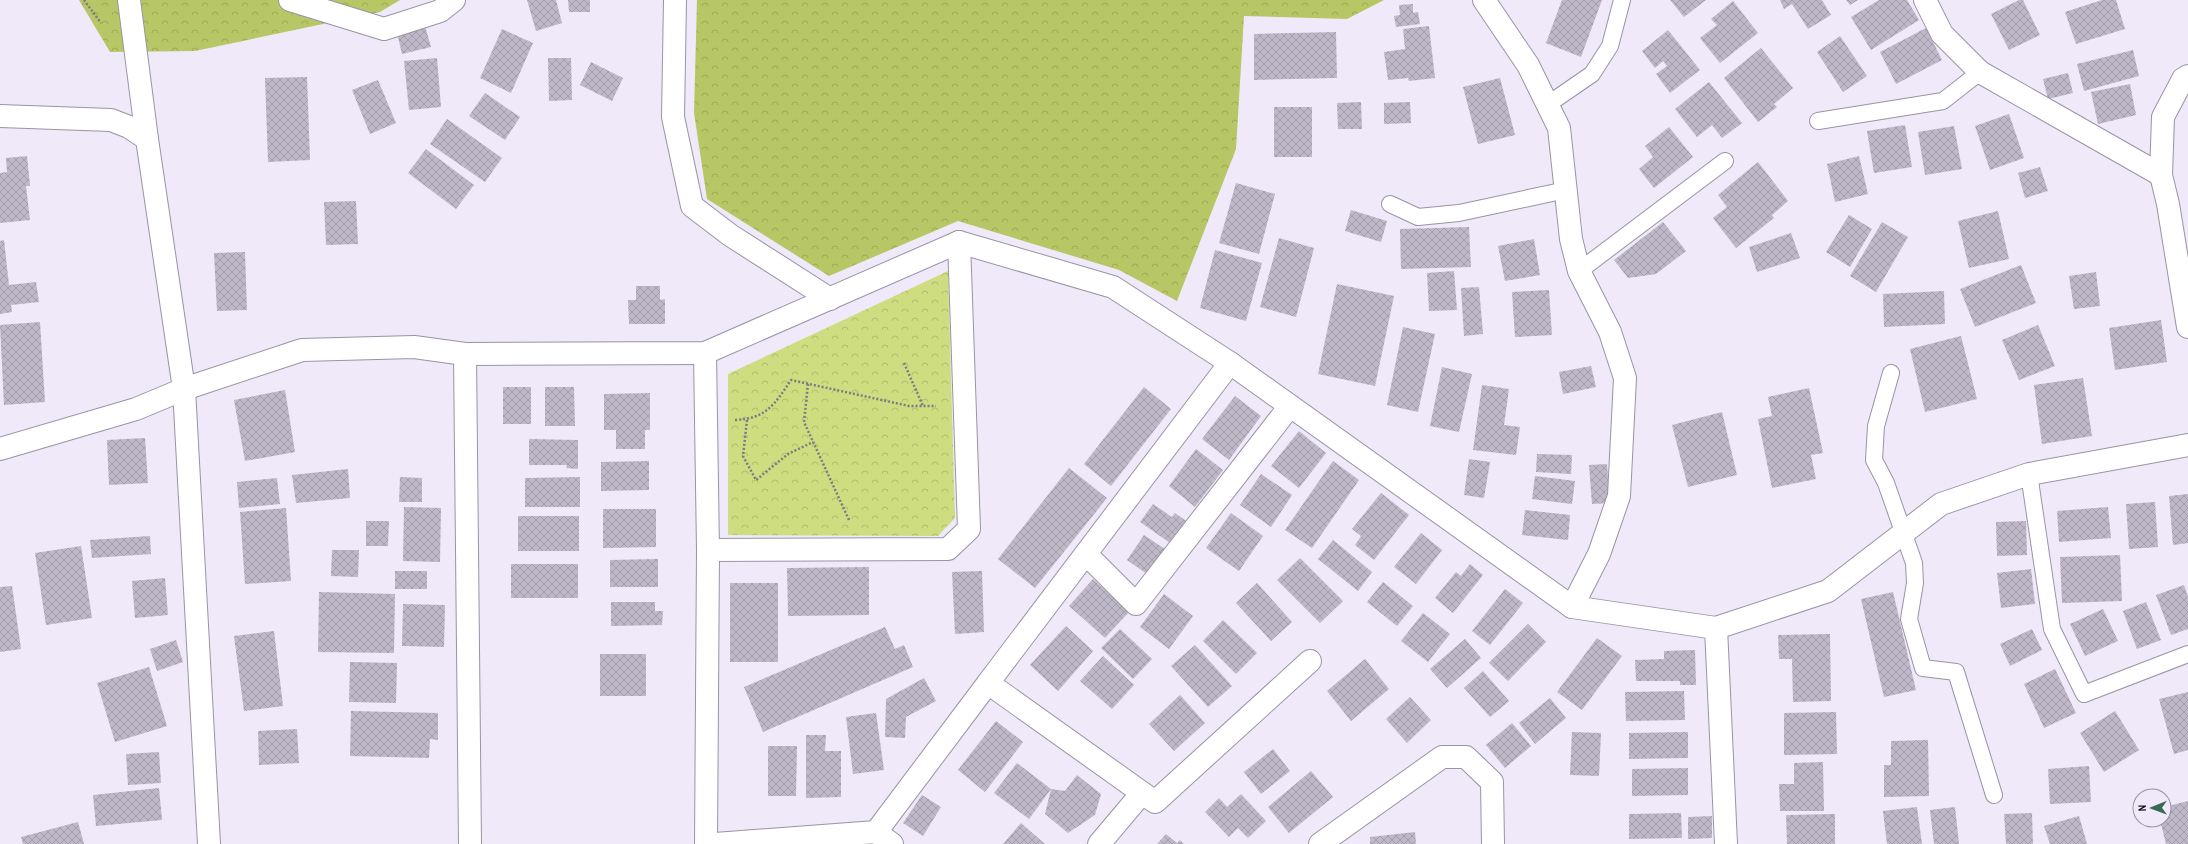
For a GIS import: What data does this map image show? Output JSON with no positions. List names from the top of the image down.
{
  "north": "left"
}
